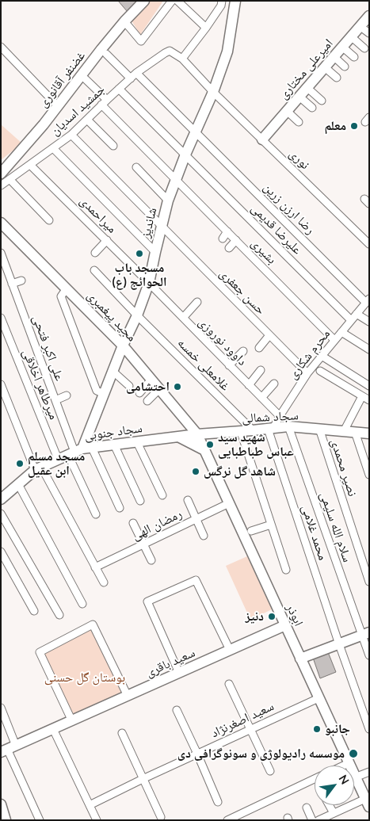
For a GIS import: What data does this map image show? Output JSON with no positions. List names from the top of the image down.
{
  "streets": {
    "street": [
      "امیرعلی مختاری",
      "غضنفر آقانوری",
      "جمشید اسدیان",
      "نوری",
      "رضا ارزن زرین",
      "میراحمدی",
      "شاندیز",
      "علیرضا قدیمی",
      "بشیری",
      "حسن جعفری",
      "مجید پیغمبری",
      "داوود نوروزی",
      "علی اکبر فتحی",
      "محرم شکاری",
      "غلامعلی خمسه",
      "میرطاهر اخلاقی",
      "سجاد شمالی",
      "سجاد جنوبی",
      "نصیر محمدی",
      "رمضان الهی",
      "سلام الله سلیمی",
      "محمد غلامی",
      "ابوذر",
      "سعید باقری",
      "سعید اصغرنژاد"
    ]
  },
  "crossings": [
    ["امیرعلی مختاری", "نوری"],
    ["جمشید اسدیان", "نوری"],
    ["جمشید اسدیان", "رضا ارزن زرین"],
    ["جمشید اسدیان", "میراحمدی"],
    ["جمشید اسدیان", "علیرضا قدیمی"],
    ["جمشید اسدیان", "بشیری"],
    ["جمشید اسدیان", "حسن جعفری"],
    ["نوری", "شاندیز"],
    ["رضا ارزن زرین", "شاندیز"],
    ["رضا ارزن زرین", "محرم شکاری"],
    ["میراحمدی", "شاندیز"],
    ["میراحمدی", "داوود نوروزی"],
    ["شاندیز", "علیرضا قدیمی"],
    ["شاندیز", "بشیری"],
    ["شاندیز", "حسن جعفری"],
    ["شاندیز", "مجید پیغمبری"],
    ["شاندیز", "داوود نوروزی"],
    ["شاندیز", "علی اکبر فتحی"],
    ["شاندیز", "غلامعلی خمسه"],
    ["شاندیز", "سجاد جنوبی"],
    ["علیرضا قدیمی", "محرم شکاری"],
    ["بشیری", "محرم شکاری"],
    ["حسن جعفری", "محرم شکاری"],
    ["مجید پیغمبری", "سجاد شمالی"],
    ["مجید پیغمبری", "سجاد جنوبی"],
    ["مجید پیغمبری", "ابوذر"],
    ["داوود نوروزی", "محرم شکاری"],
    ["علی اکبر فتحی", "سجاد جنوبی"],
    ["محرم شکاری", "سجاد شمالی"],
    ["محرم شکاری", "محمد غلامی"],
    ["غلامعلی خمسه", "سجاد شمالی"],
    ["میرطاهر اخلاقی", "سجاد جنوبی"],
    ["سجاد شمالی", "سجاد جنوبی"],
    ["سجاد شمالی", "نصیر محمدی"],
    ["سجاد شمالی", "سلام الله سلیمی"],
    ["سجاد شمالی", "محمد غلامی"],
    ["سجاد شمالی", "ابوذر"],
    ["سجاد جنوبی", "ابوذر"],
    ["رمضان الهی", "ابوذر"],
    ["ابوذر", "سعید باقری"],
    ["ابوذر", "سعید اصغرنژاد"]
  ],
  "parks": ["بوستان گل حسنی"],
  "places": [
    "معلم",
    "مسجد باب الحوائج (ع)",
    "احتشامی",
    "شهید سید عباس طباطبایی",
    "مسجد مسلم ابن عقیل",
    "شاهد گل نرگس",
    "دنیز",
    "جانبو",
    "موسسه رادیولوژی و سونوگرافی دی"
  ],
  "north": "top right"
}
